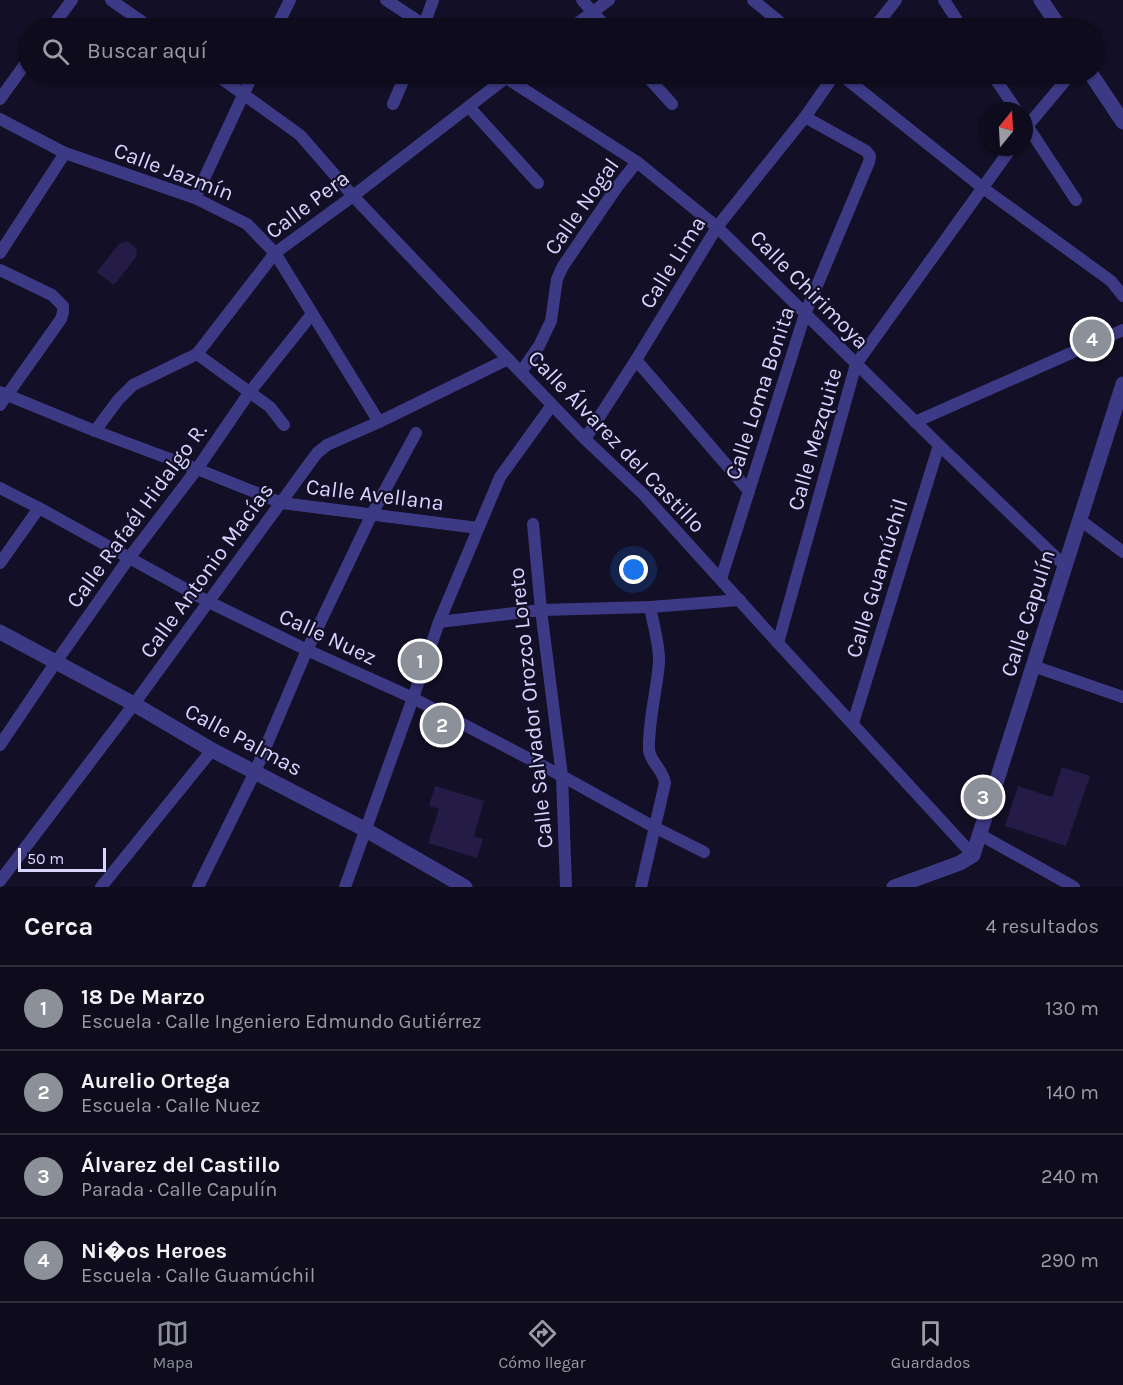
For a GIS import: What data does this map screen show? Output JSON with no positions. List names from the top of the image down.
{
  "streets": {
    "street": [
      "Calle Jazmín",
      "Calle Pera",
      "Calle Nogal",
      "Calle Lima",
      "Calle Chirimoya",
      "Calle Loma Bonita",
      "Calle Mezquite",
      "Calle Álvarez del Castillo",
      "Calle Avellana",
      "Calle Rafaél Hidalgo R.",
      "Calle Antonio Macías",
      "Calle Guamúchil",
      "Calle Capulín",
      "Calle Nuez",
      "Calle Salvador Orozco Loreto",
      "Calle Palmas"
    ]
  },
  "crossings": [
    ["Calle Jazmín", "Calle Pera"],
    ["Calle Jazmín", "Calle Rafaél Hidalgo R."],
    ["Calle Jazmín", "Calle Antonio Macías"],
    ["Calle Pera", "Calle Álvarez del Castillo"],
    ["Calle Pera", "Calle Avellana"],
    ["Calle Nogal", "Calle Chirimoya"],
    ["Calle Nogal", "Calle Álvarez del Castillo"],
    ["Calle Lima", "Calle Chirimoya"],
    ["Calle Lima", "Calle Loma Bonita"],
    ["Calle Lima", "Calle Álvarez del Castillo"],
    ["Calle Chirimoya", "Calle Loma Bonita"],
    ["Calle Chirimoya", "Calle Mezquite"],
    ["Calle Chirimoya", "Calle Guamúchil"],
    ["Calle Chirimoya", "Calle Capulín"],
    ["Calle Loma Bonita", "Calle Álvarez del Castillo"],
    ["Calle Mezquite", "Calle Álvarez del Castillo"],
    ["Calle Álvarez del Castillo", "Calle Antonio Macías"],
    ["Calle Álvarez del Castillo", "Calle Guamúchil"],
    ["Calle Álvarez del Castillo", "Calle Capulín"],
    ["Calle Avellana", "Calle Rafaél Hidalgo R."],
    ["Calle Avellana", "Calle Antonio Macías"],
    ["Calle Rafaél Hidalgo R.", "Calle Nuez"],
    ["Calle Rafaél Hidalgo R.", "Calle Palmas"],
    ["Calle Antonio Macías", "Calle Nuez"],
    ["Calle Antonio Macías", "Calle Palmas"],
    ["Calle Nuez", "Calle Salvador Orozco Loreto"]
  ],
  "scale_bar": "50 m",
  "north": "top",
  "page": {
    "search": "Buscar aquí",
    "pins": [
      "4",
      "1",
      "2",
      "3"
    ],
    "scale": "50 m",
    "heading": ["Cerca", "4 resultados"],
    "list": [
      {
        "mark": "1",
        "name": "18 De Marzo",
        "note": "Escuela · Calle Ingeniero Edmundo Gutiérrez",
        "value": "130 m"
      },
      {
        "mark": "2",
        "name": "Aurelio Ortega",
        "note": "Escuela · Calle Nuez",
        "value": "140 m"
      },
      {
        "mark": "3",
        "name": "Álvarez del Castillo",
        "note": "Parada · Calle Capulín",
        "value": "240 m"
      },
      {
        "mark": "4",
        "name": "Ni�os Heroes",
        "note": "Escuela · Calle Guamúchil",
        "value": "290 m"
      }
    ],
    "nav": ["Mapa", "Cómo llegar", "Guardados"]
  }
}
